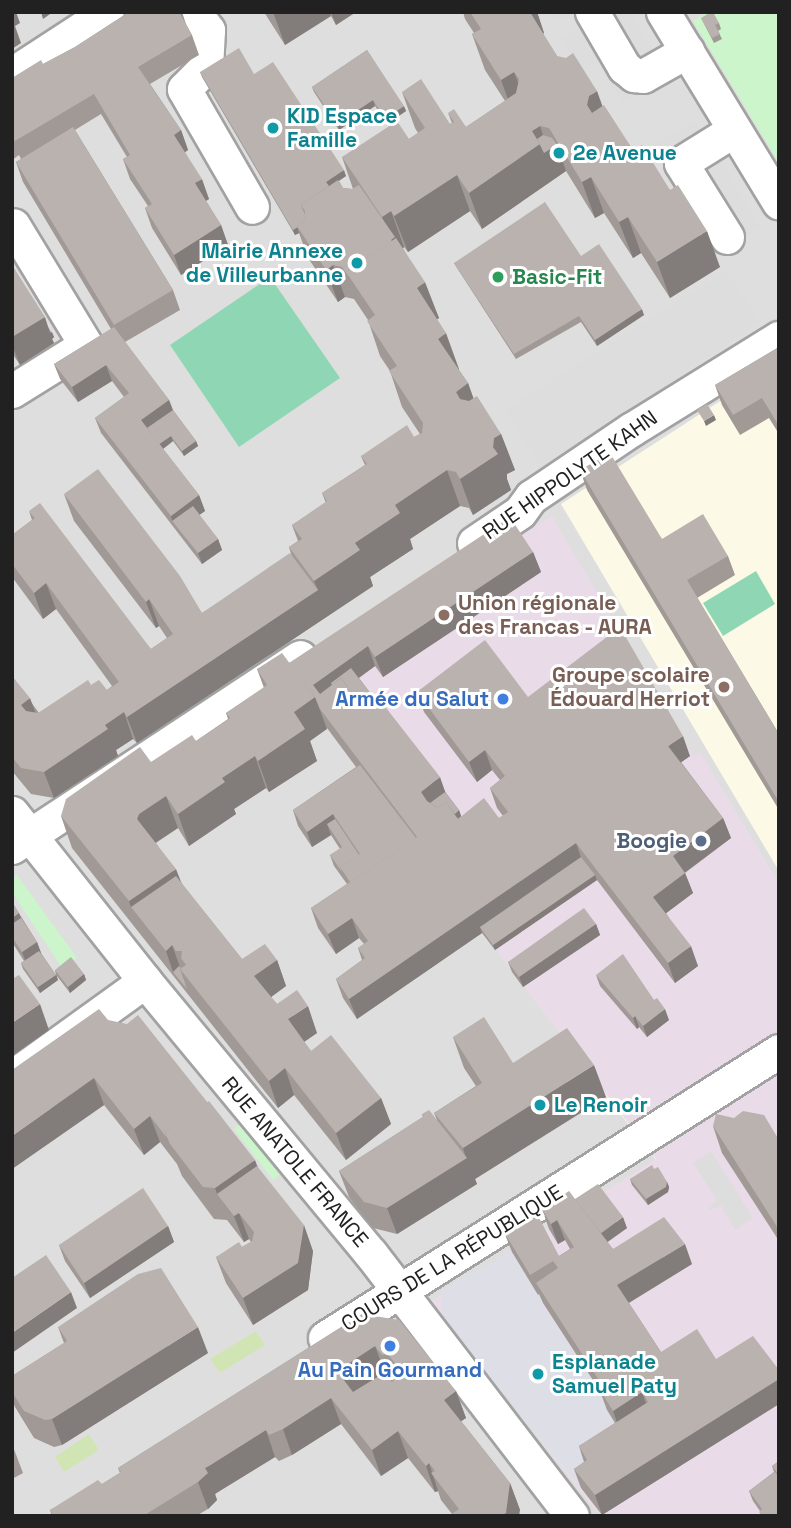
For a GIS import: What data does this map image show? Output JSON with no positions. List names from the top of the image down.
{
  "streets": {
    "street": ["RUE HIPPOLYTE KAHN", "RUE ANATOLE FRANCE", "COURS DE LA RÉPUBLIQUE"]
  },
  "crossings": [
    ["RUE ANATOLE FRANCE", "COURS DE LA RÉPUBLIQUE"]
  ],
  "places": [
    "KID Espace Famille",
    "2e Avenue",
    "Mairie Annexe de Villeurbanne",
    "Basic-Fit",
    "Union régionale des Francas - AURA",
    "Groupe scolaire Édouard Herriot",
    "Armée du Salut",
    "Boogie",
    "Le Renoir",
    "Au Pain Gourmand",
    "Esplanade Samuel Paty"
  ]
}
